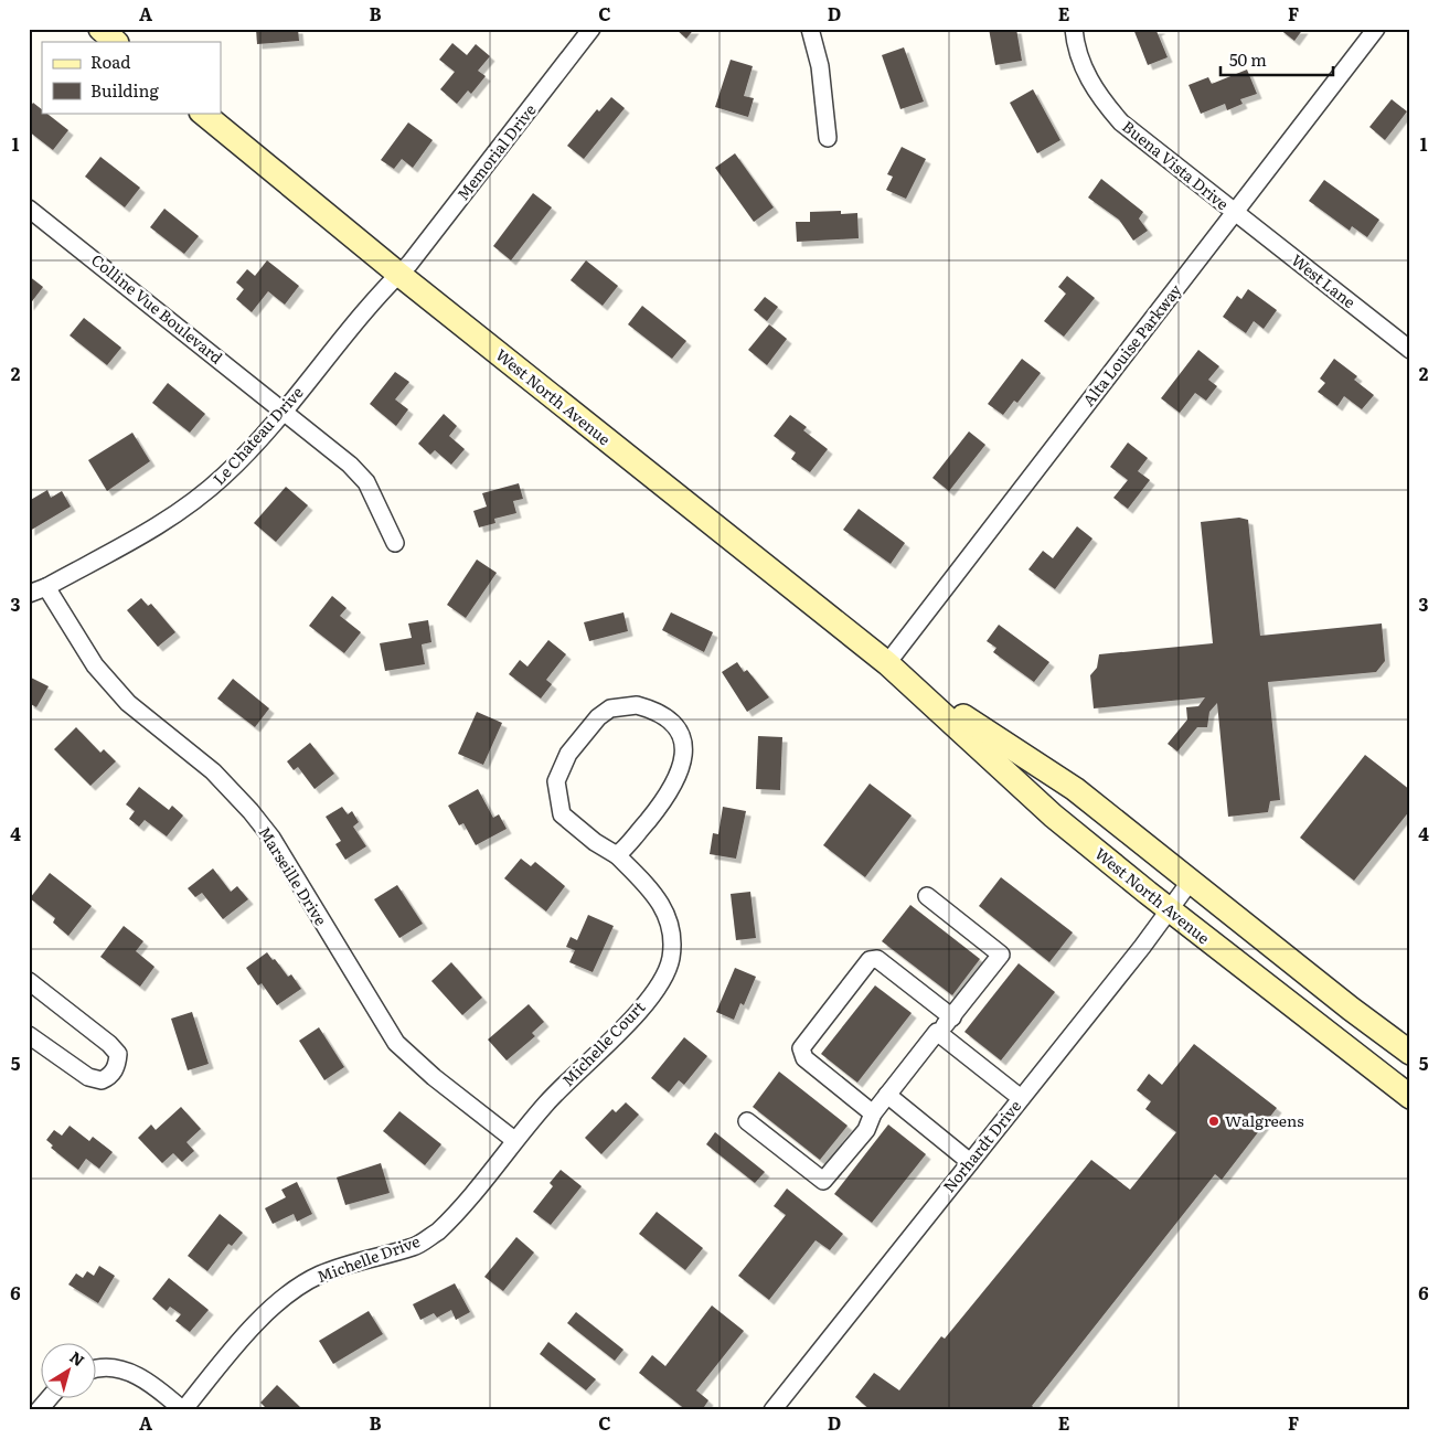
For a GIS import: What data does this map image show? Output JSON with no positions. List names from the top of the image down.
{
  "streets": {
    "main road": ["West North Avenue"],
    "street": [
      "Memorial Drive",
      "Buena Vista Drive",
      "West Lane",
      "Colline Vue Boulevard",
      "Alta Louise Parkway",
      "Le Chateau Drive",
      "Marseille Drive",
      "Michelle Court",
      "Norhardt Drive",
      "Michelle Drive"
    ]
  },
  "crossings": [
    ["Memorial Drive", "West North Avenue"],
    ["Memorial Drive", "Le Chateau Drive"],
    ["Buena Vista Drive", "West Lane"],
    ["Buena Vista Drive", "Alta Louise Parkway"],
    ["West Lane", "Alta Louise Parkway"],
    ["Colline Vue Boulevard", "Le Chateau Drive"],
    ["Alta Louise Parkway", "West North Avenue"],
    ["West North Avenue", "Le Chateau Drive"],
    ["West North Avenue", "Norhardt Drive"],
    ["Le Chateau Drive", "Marseille Drive"],
    ["Marseille Drive", "Michelle Court"],
    ["Marseille Drive", "Michelle Drive"],
    ["Michelle Court", "Michelle Drive"]
  ],
  "places": ["Walgreens"],
  "legend": ["Road", "Building"],
  "scale_bar": "50 m",
  "north": "top right",
  "grid": {
    "columns": [
      "A",
      "B",
      "C",
      "D",
      "E",
      "F"
    ],
    "rows": [
      "1",
      "2",
      "3",
      "4",
      "5",
      "6"
    ]
  }
}
